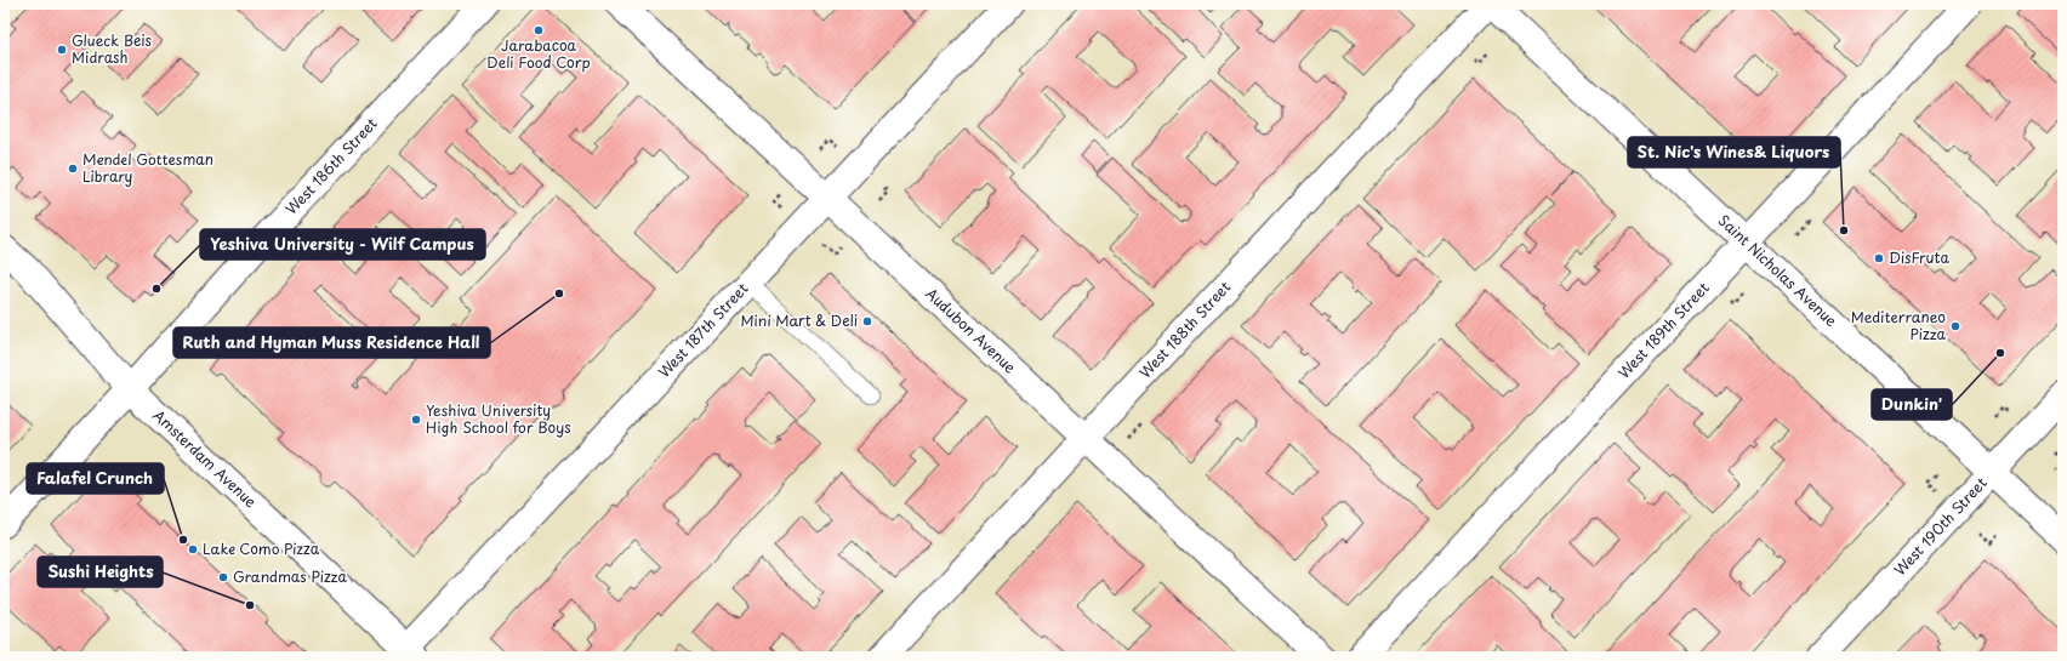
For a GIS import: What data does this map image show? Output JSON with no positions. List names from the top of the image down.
{
  "streets": {
    "street": [
      "West 186th Street",
      "Saint Nicholas Avenue",
      "Audubon Avenue",
      "West 188th Street",
      "West 187th Street",
      "West 189th Street",
      "Amsterdam Avenue",
      "West 190th Street"
    ]
  },
  "crossings": [
    ["West 186th Street", "Amsterdam Avenue"],
    ["Saint Nicholas Avenue", "West 188th Street"],
    ["Saint Nicholas Avenue", "West 189th Street"],
    ["Saint Nicholas Avenue", "West 190th Street"],
    ["Audubon Avenue", "West 188th Street"],
    ["Audubon Avenue", "West 187th Street"],
    ["West 187th Street", "Amsterdam Avenue"]
  ],
  "places": [
    "Jarabacoa Deli Food Corp",
    "Glueck Beis Midrash",
    "Mendel Gottesman Library",
    "St. Nic's Wines& Liquors",
    "DisFruta",
    "Yeshiva University - Wilf Campus",
    "Ruth and Hyman Muss Residence Hall",
    "Mini Mart & Deli",
    "Mediterraneo Pizza",
    "Dunkin'",
    "Yeshiva University High School for Boys",
    "Falafel Crunch",
    "Lake Como Pizza",
    "Grandmas Pizza",
    "Sushi Heights"
  ]
}
